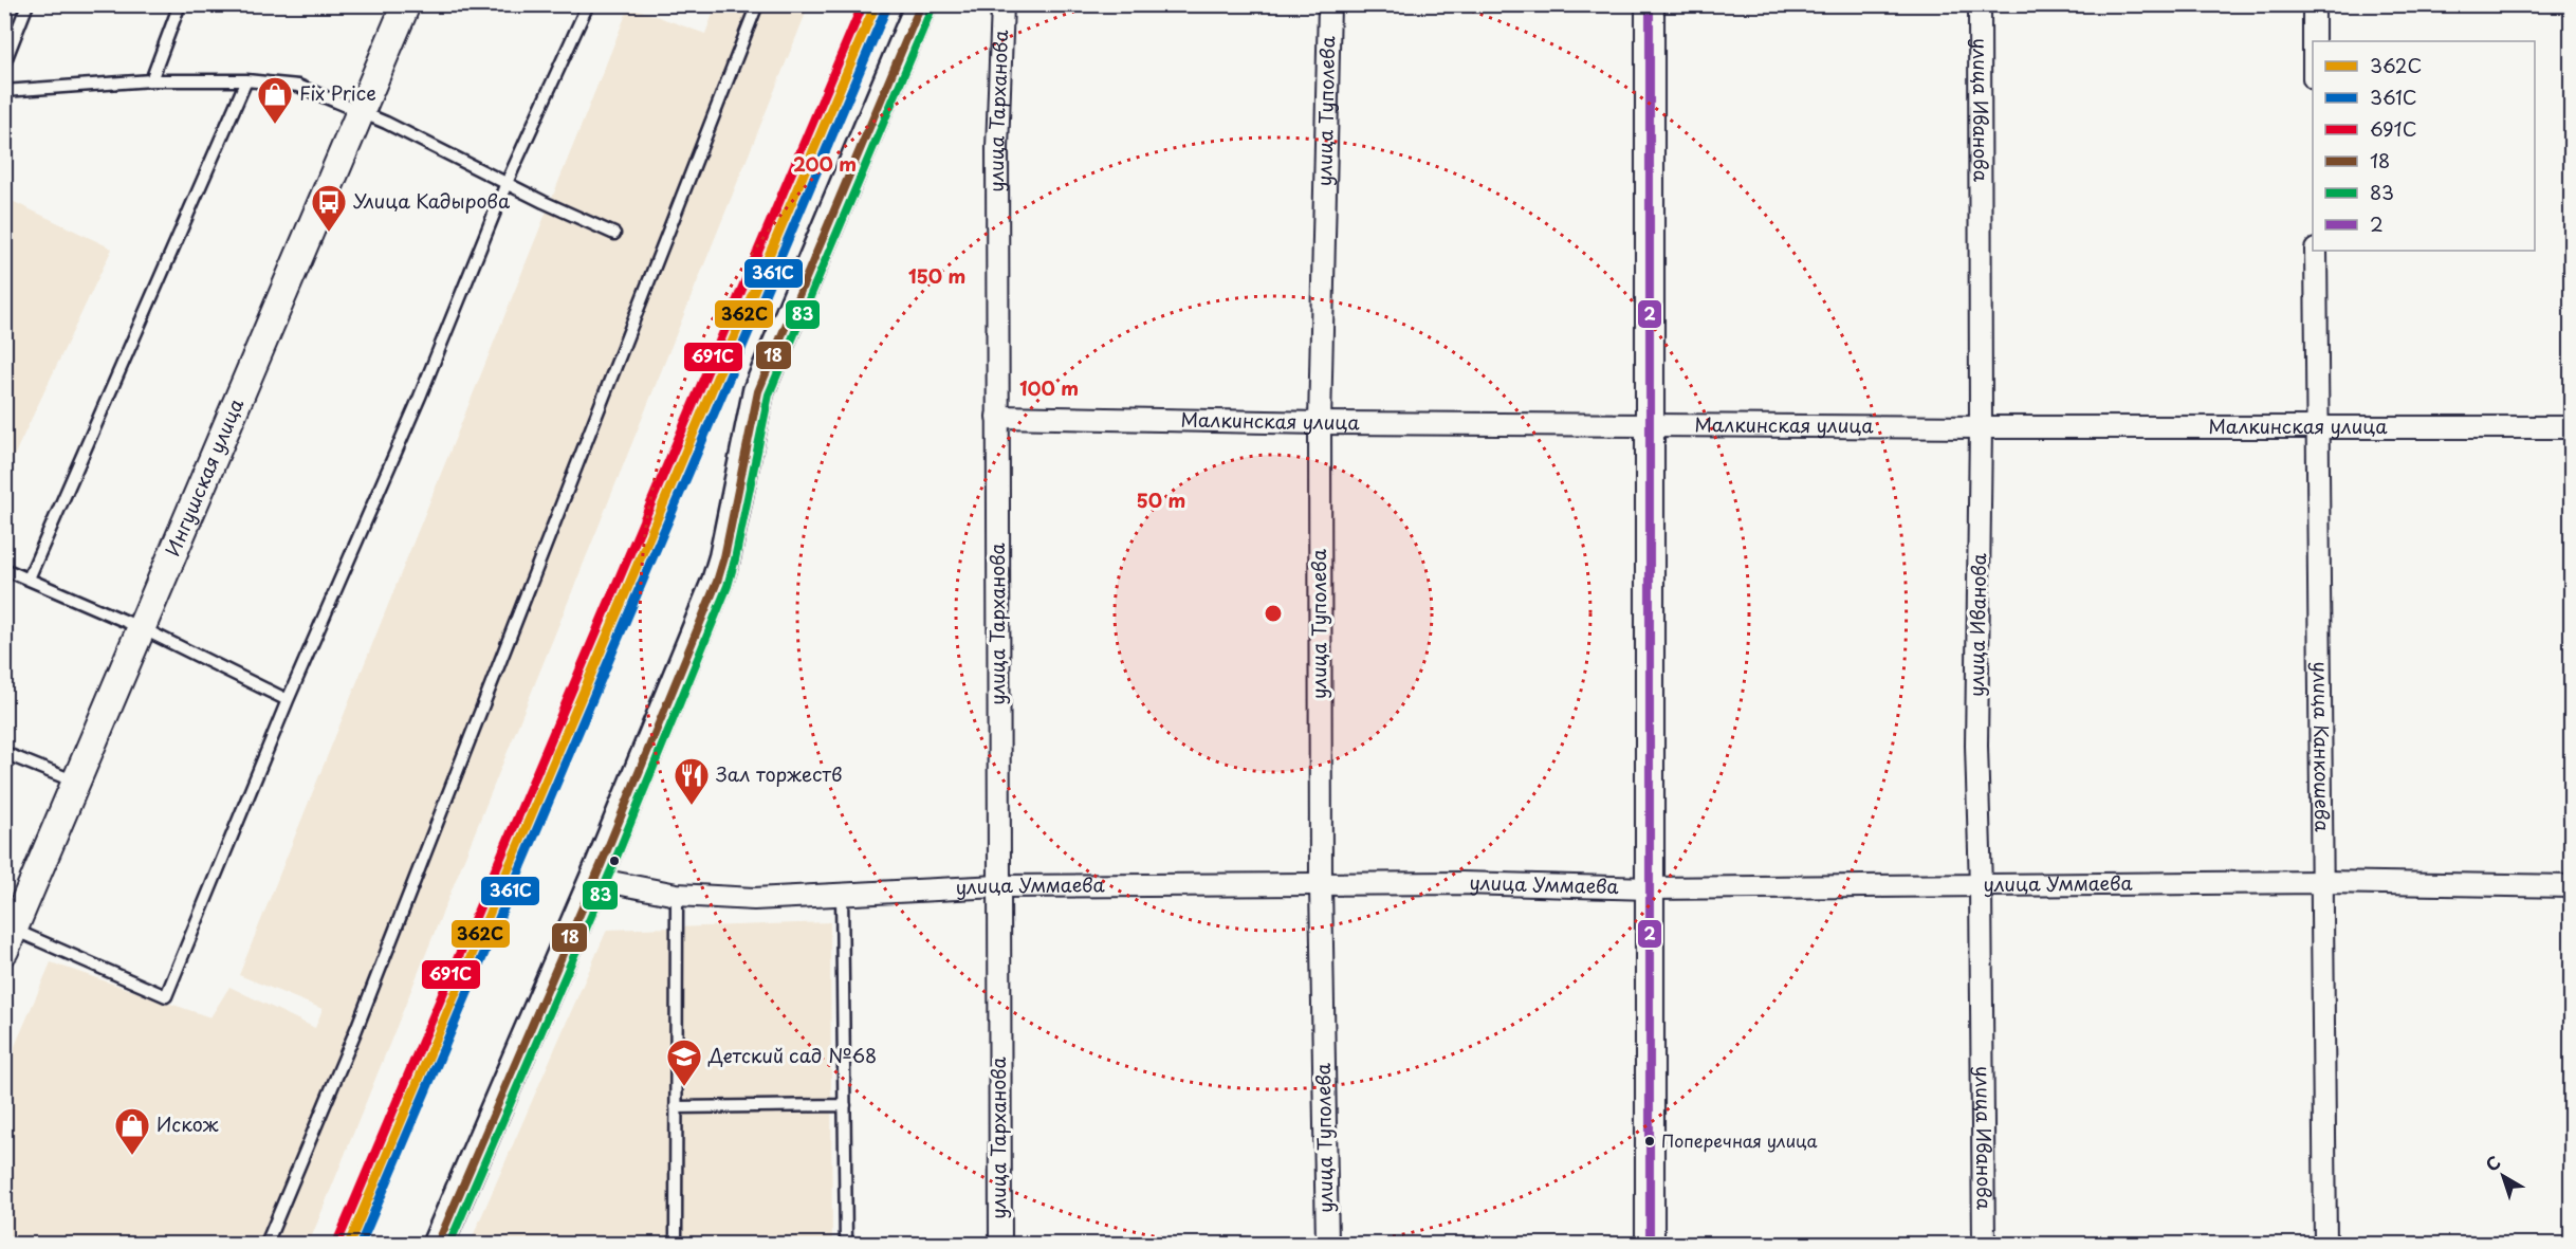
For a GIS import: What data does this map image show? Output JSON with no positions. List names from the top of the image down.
{
  "streets": {
    "street": [
      "улица Тарханова",
      "улица Туполева",
      "улица Иванова",
      "Малкинская улица",
      "Ингушская улица",
      "улица Канкошева",
      "улица Уммаева"
    ]
  },
  "crossings": [
    ["улица Тарханова", "Малкинская улица"],
    ["улица Тарханова", "улица Уммаева"],
    ["улица Туполева", "Малкинская улица"],
    ["улица Туполева", "улица Уммаева"],
    ["улица Иванова", "Малкинская улица"],
    ["улица Иванова", "улица Уммаева"],
    ["Малкинская улица", "улица Канкошева"],
    ["улица Канкошева", "улица Уммаева"]
  ],
  "places": {
    "shop": ["Fix Price", "Искож"],
    "bus stop": ["Улица Кадырова"],
    "restaurant": ["Зал торжеств"],
    "school or university": ["Детский сад №68"],
    "other": ["Поперечная улица"]
  },
  "lines": [
    "transit line 362С",
    "transit line 691С",
    "transit line 18",
    "transit line 2",
    "transit line 361С",
    "transit line 83"
  ],
  "legend": [
    "362С",
    "361С",
    "691С",
    "18",
    "83",
    "2"
  ],
  "north": "top left",
  "rings": [
    "200 m",
    "150 m",
    "100 m",
    "50 m"
  ]
}
